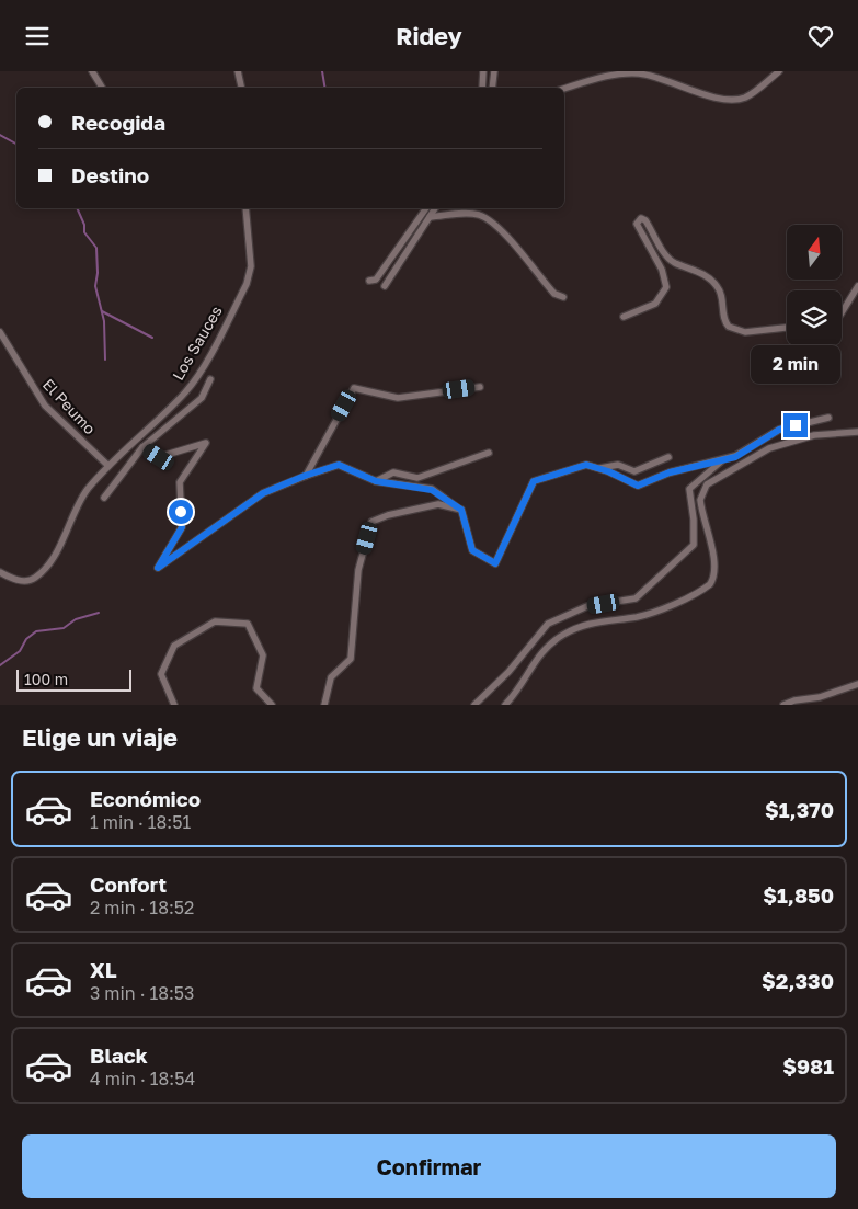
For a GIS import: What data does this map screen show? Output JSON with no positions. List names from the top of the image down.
{
  "streets": {
    "street": ["Los Sauces", "El Peumo"]
  },
  "crossings": [
    ["Los Sauces", "El Peumo"]
  ],
  "scale_bar": "100 m",
  "north": "top",
  "page": {
    "header": "Ridey",
    "banner": ["Recogida", "Destino"],
    "bubble": "2 min",
    "scale": "100 m",
    "heading": "Elige un viaje",
    "list": [
      {
        "name": "Económico",
        "note": "1 min · 18:51",
        "value": "$1,370"
      },
      {
        "name": "Confort",
        "note": "2 min · 18:52",
        "value": "$1,850"
      },
      {
        "name": "XL",
        "note": "3 min · 18:53",
        "value": "$2,330"
      },
      {
        "name": "Black",
        "note": "4 min · 18:54",
        "value": "$981"
      }
    ],
    "buttons": "Confirmar"
  }
}
